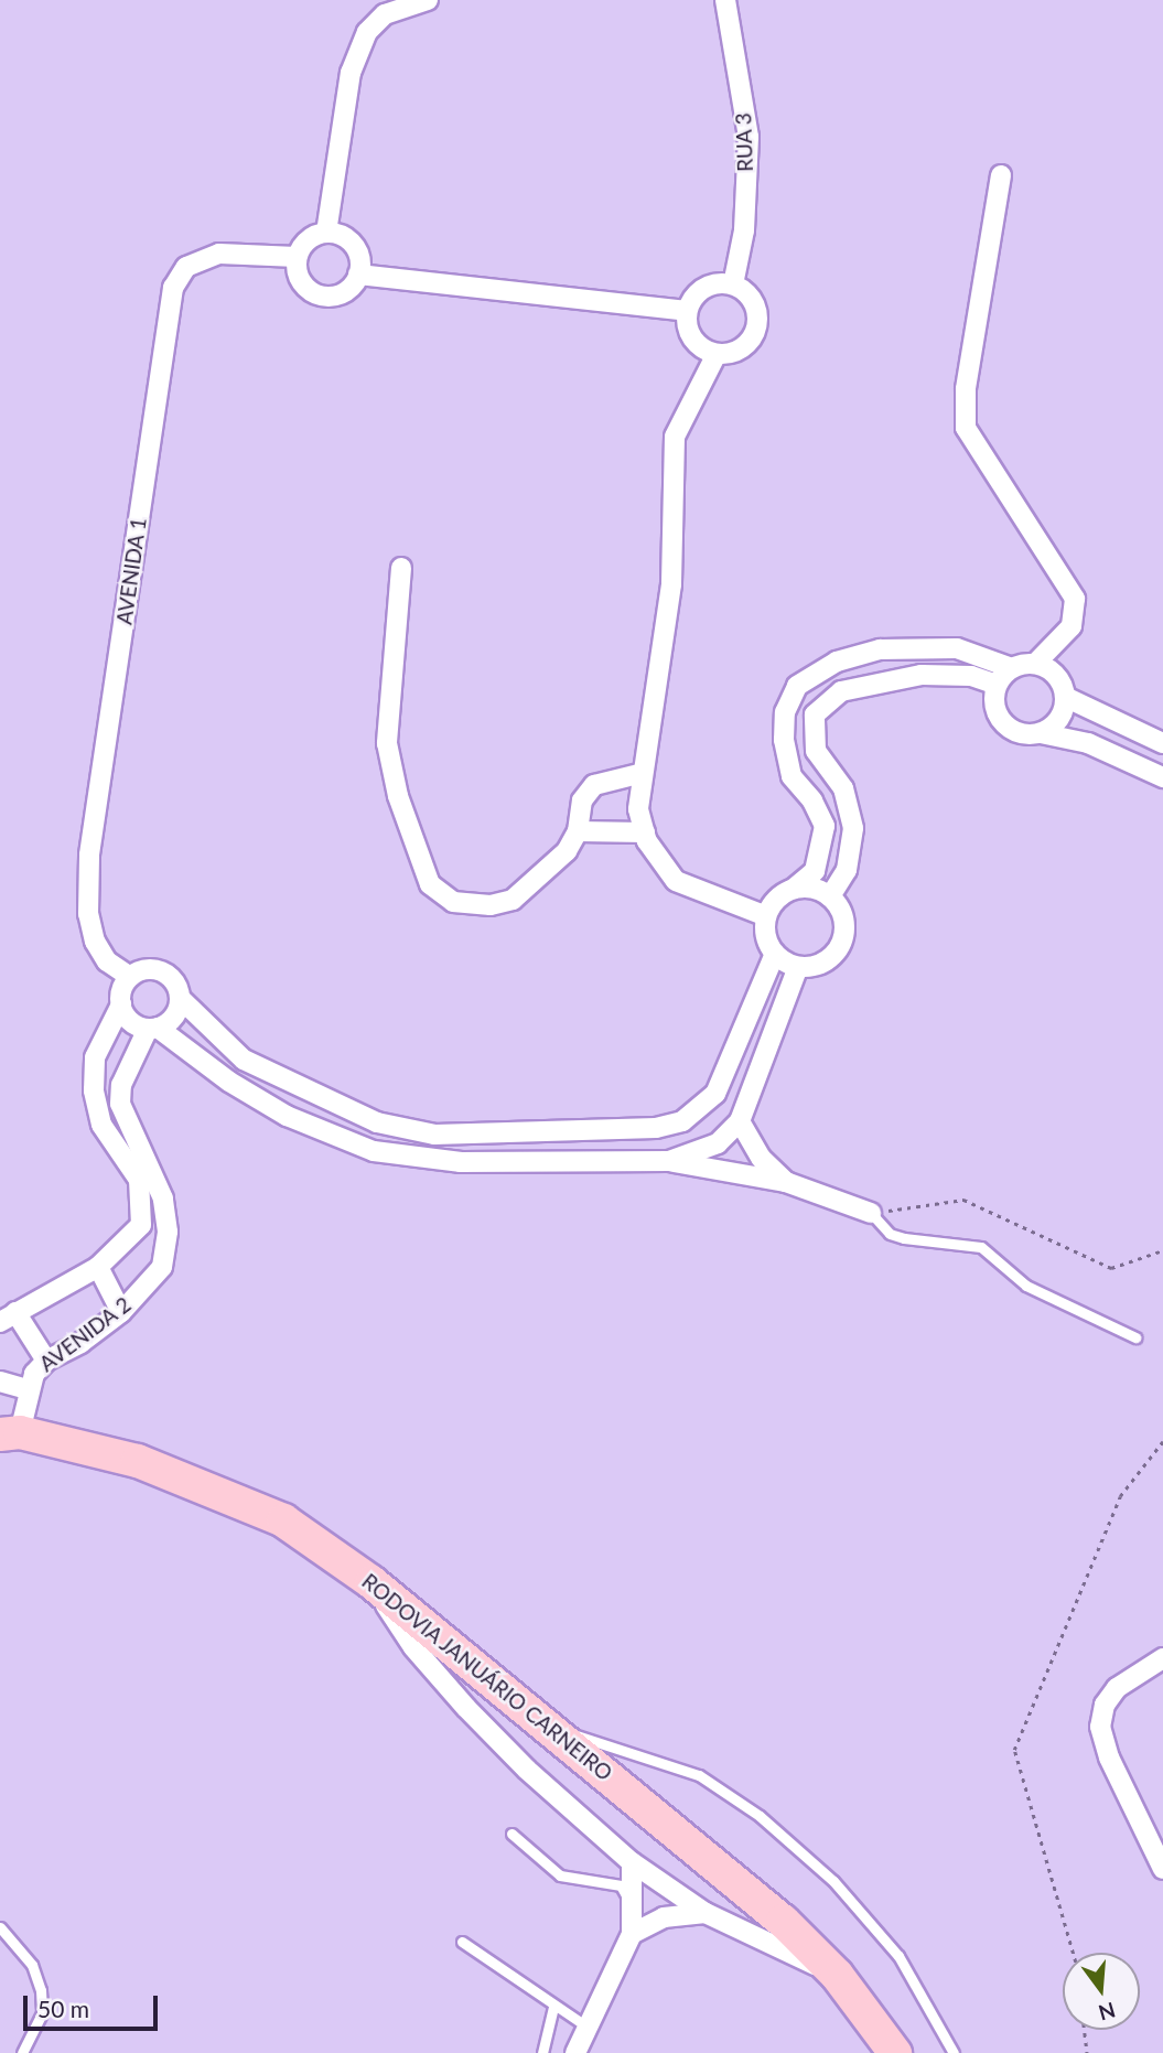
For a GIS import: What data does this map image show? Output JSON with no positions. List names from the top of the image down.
{
  "streets": {
    "highway": ["RODOVIA JANUÁRIO CARNEIRO"],
    "street": ["RUA 3", "AVENIDA 1", "AVENIDA 2"]
  },
  "crossings": [
    ["AVENIDA 1", "AVENIDA 2"],
    ["AVENIDA 2", "RODOVIA JANUÁRIO CARNEIRO"]
  ],
  "scale_bar": "50 m",
  "north": "bottom"
}
